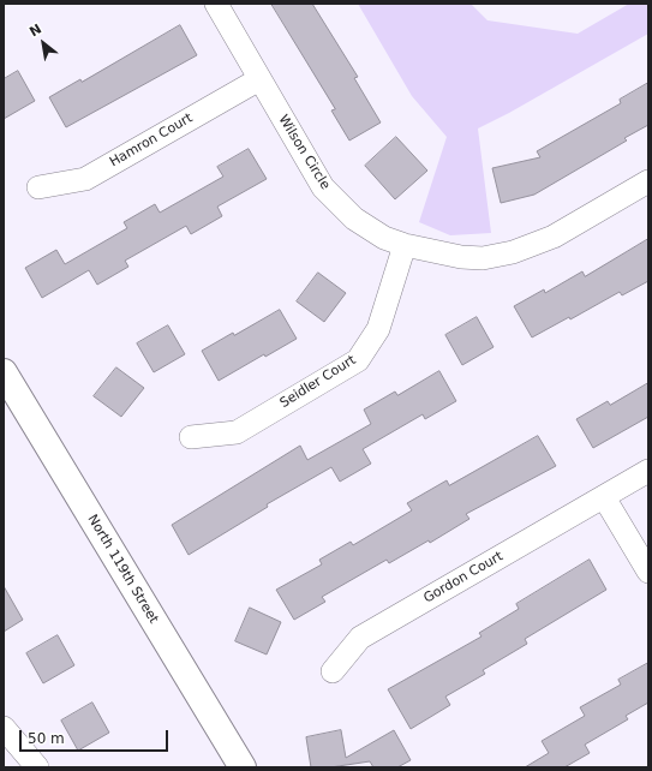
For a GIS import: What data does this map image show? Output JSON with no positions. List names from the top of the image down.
{
  "streets": {
    "street": [
      "Hamron Court",
      "Wilson Circle",
      "Seidler Court",
      "North 119th Street",
      "Gordon Court"
    ]
  },
  "crossings": [
    ["Hamron Court", "Wilson Circle"],
    ["Wilson Circle", "Seidler Court"]
  ],
  "scale_bar": "50 m",
  "north": "top left"
}
